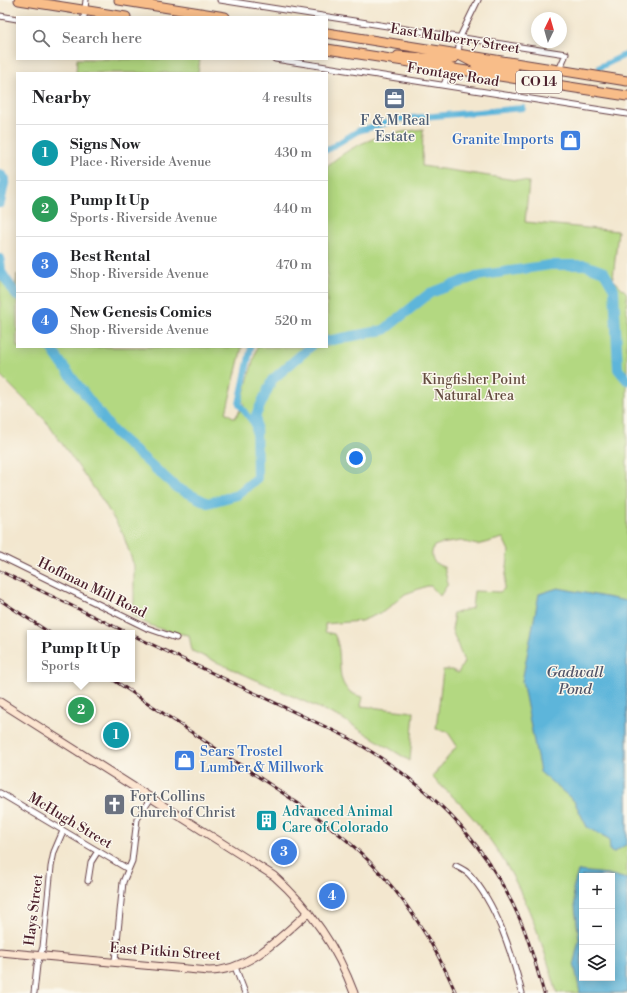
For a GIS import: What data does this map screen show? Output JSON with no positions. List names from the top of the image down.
{
  "streets": {
    "highway": ["East Mulberry Street", "CO 14"],
    "main road": ["East Pitkin Street"],
    "street": [
      "Frontage Road",
      "Hoffman Mill Road",
      "McHugh Street",
      "Hays Street"
    ]
  },
  "crossings": [
    ["McHugh Street", "Hays Street"],
    ["Hays Street", "East Pitkin Street"]
  ],
  "water": ["Gadwall Pond"],
  "parks": ["Kingfisher Point Natural Area"],
  "places": {
    "office": ["F & M Real Estate"],
    "shop": ["Granite Imports", "Sears Trostel Lumber & Millwork"],
    "church": ["Fort Collins Church of Christ"],
    "building": ["Advanced Animal Care of Colorado"]
  },
  "north": "top",
  "page": {
    "search": "Search here",
    "heading": ["Nearby", "4 results"],
    "list": [
      {
        "mark": "1",
        "name": "Signs Now",
        "note": "Place · Riverside Avenue",
        "value": "430 m"
      },
      {
        "mark": "2",
        "name": "Pump It Up",
        "note": "Sports · Riverside Avenue",
        "value": "440 m"
      },
      {
        "mark": "3",
        "name": "Best Rental",
        "note": "Shop · Riverside Avenue",
        "value": "470 m"
      },
      {
        "mark": "4",
        "name": "New Genesis Comics",
        "note": "Shop · Riverside Avenue",
        "value": "520 m"
      }
    ],
    "popup": ["Pump It Up", "Sports"],
    "pins": [
      "2",
      "1",
      "3",
      "4"
    ],
    "map_buttons": ["+", "−"]
  }
}
